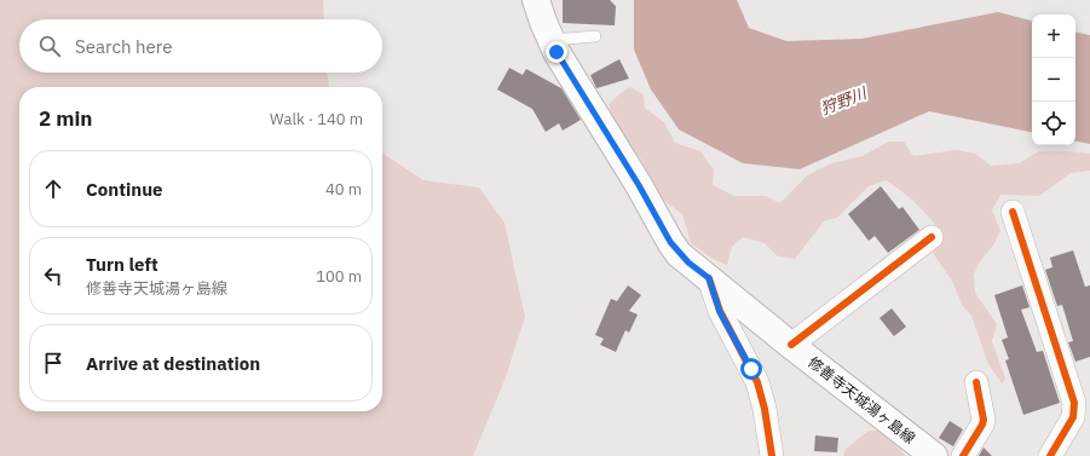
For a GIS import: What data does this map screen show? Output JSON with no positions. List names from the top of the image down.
{
  "streets": {
    "main road": ["修善寺天城湯ヶ島線"]
  },
  "water": ["狩野川"],
  "page": {
    "map_buttons": ["+", "−"],
    "search": "Search here",
    "heading": ["2 min", "Walk · 140 m"],
    "list": [
      ["Continue", "40 m"],
      ["Turn left", "修善寺天城湯ヶ島線", "100 m"],
      "Arrive at destination"
    ]
  }
}
